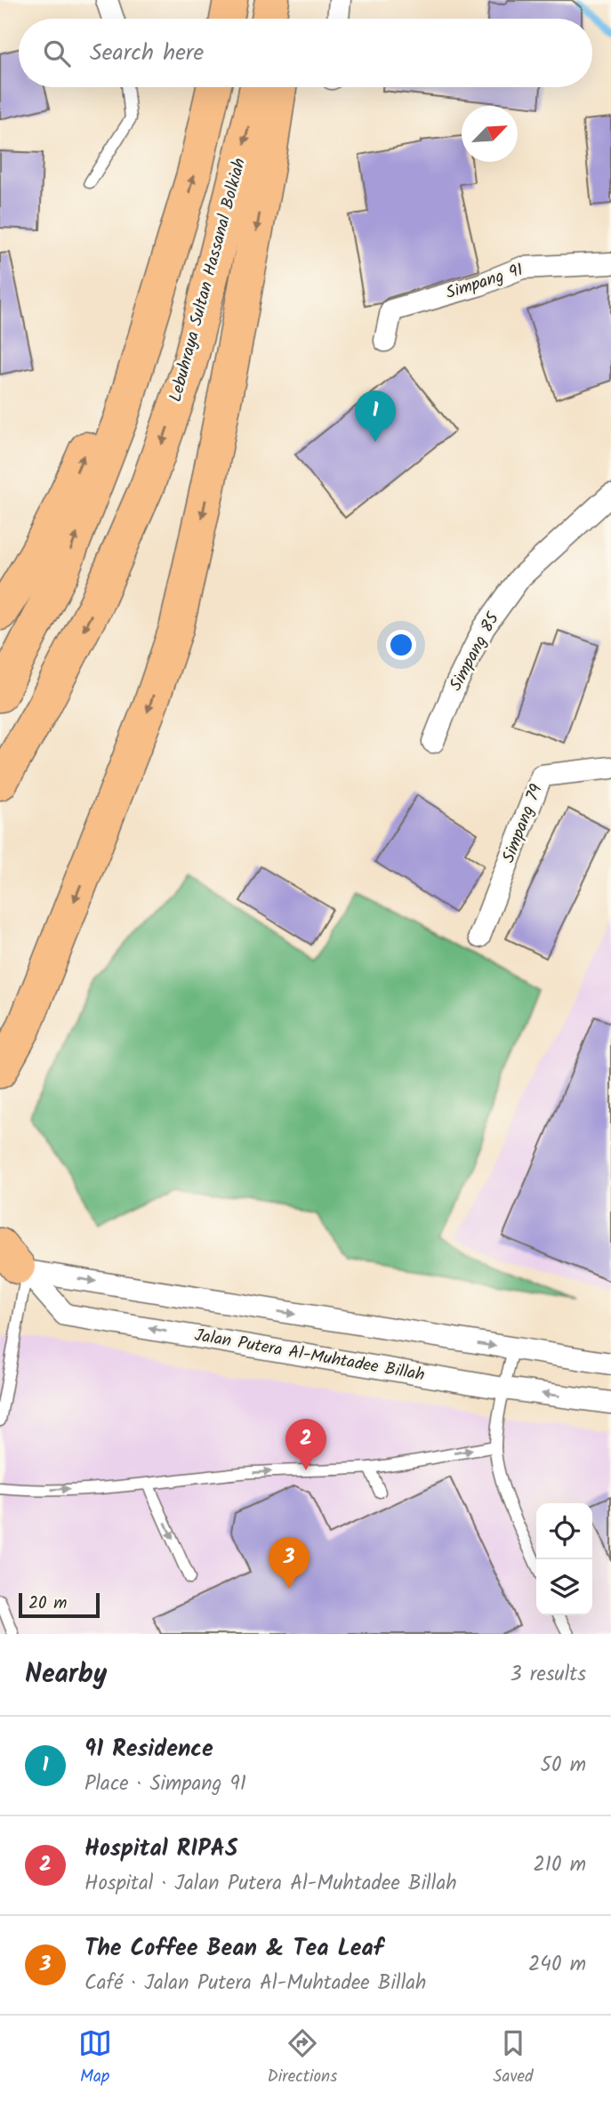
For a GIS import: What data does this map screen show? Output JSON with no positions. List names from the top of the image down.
{
  "streets": {
    "highway": ["Lebuhraya Sultan Hassanal Bolkiah"],
    "street": [
      "Simpang 91",
      "Simpang 85",
      "Simpang 79",
      "Jalan Putera Al-Muhtadee Billah"
    ]
  },
  "scale_bar": "20 m",
  "north": "top right",
  "page": {
    "search": "Search here",
    "pins": ["1", "2", "3"],
    "scale": "20 m",
    "heading": ["Nearby", "3 results"],
    "list": [
      {
        "mark": "1",
        "name": "91 Residence",
        "note": "Place · Simpang 91",
        "value": "50 m"
      },
      {
        "mark": "2",
        "name": "Hospital RIPAS",
        "note": "Hospital · Jalan Putera Al-Muhtadee Billah",
        "value": "210 m"
      },
      {
        "mark": "3",
        "name": "The Coffee Bean & Tea Leaf",
        "note": "Café · Jalan Putera Al-Muhtadee Billah",
        "value": "240 m"
      }
    ],
    "nav": ["Map", "Directions", "Saved"]
  }
}
